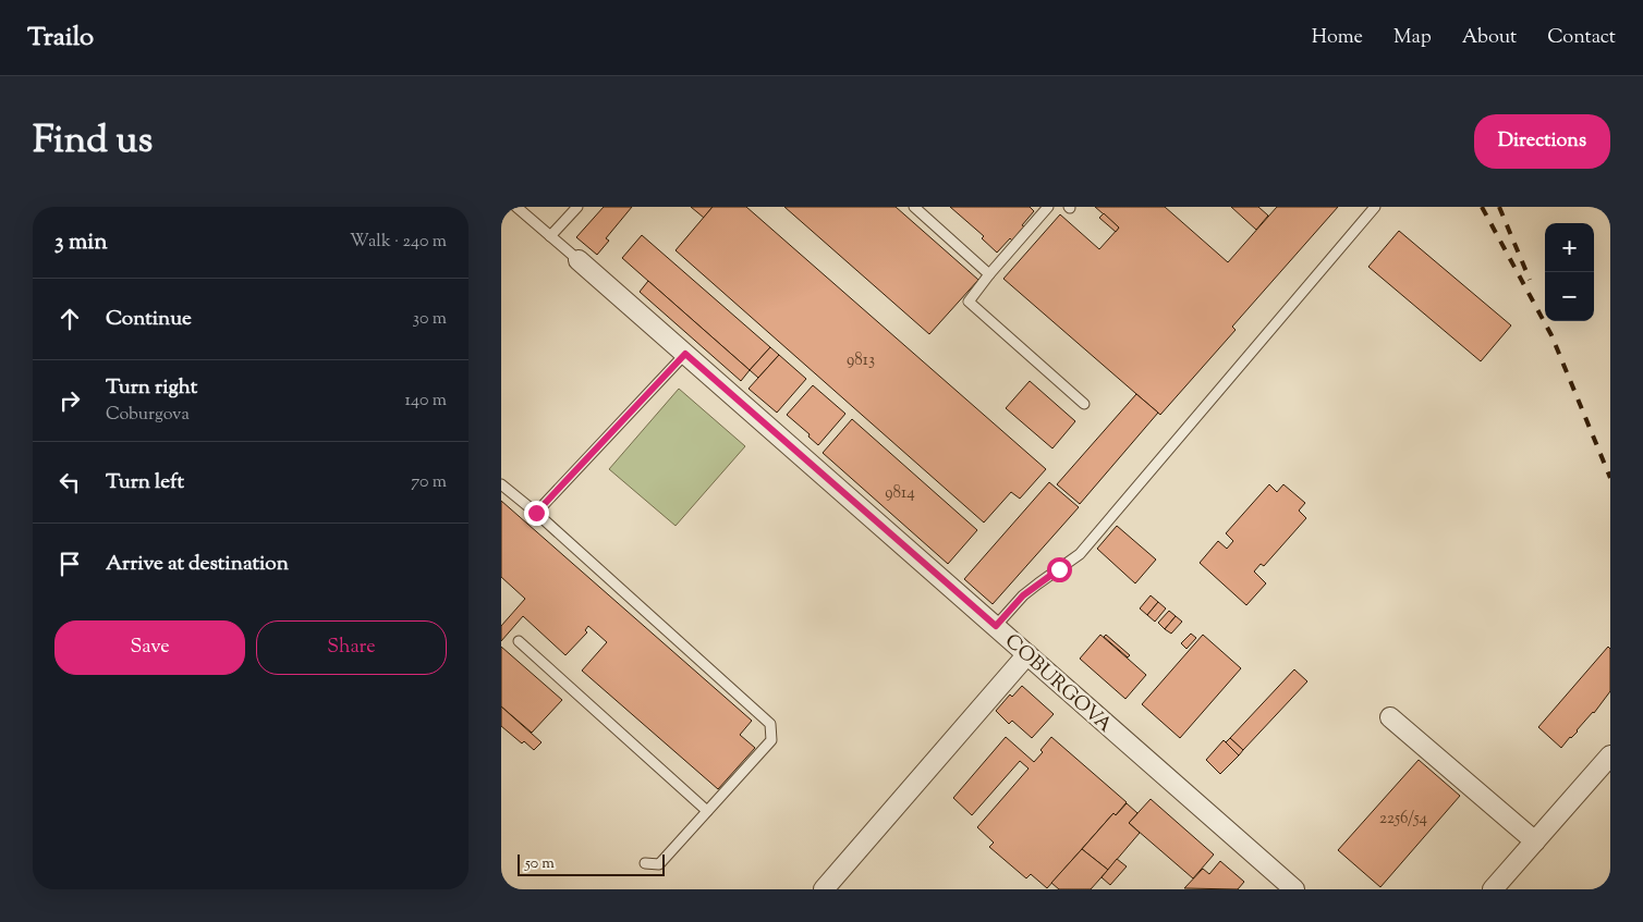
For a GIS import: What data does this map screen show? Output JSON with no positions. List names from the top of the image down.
{
  "streets": {
    "street": ["COBURGOVA"]
  },
  "house_numbers": ["9813", "9814", "2256/54"],
  "scale_bar": "50 m",
  "page": {
    "header": "Trailo",
    "nav": [
      "Home",
      "Map",
      "About",
      "Contact"
    ],
    "title": "Find us",
    "buttons": [
      "Directions",
      ["Save", "Share"]
    ],
    "heading": ["3 min", "Walk · 240 m"],
    "map_buttons": ["+", "−"],
    "list": [
      ["Continue", "30 m"],
      ["Turn right", "Coburgova", "140 m"],
      ["Turn left", "70 m"],
      "Arrive at destination"
    ],
    "scale": "50 m"
  }
}
